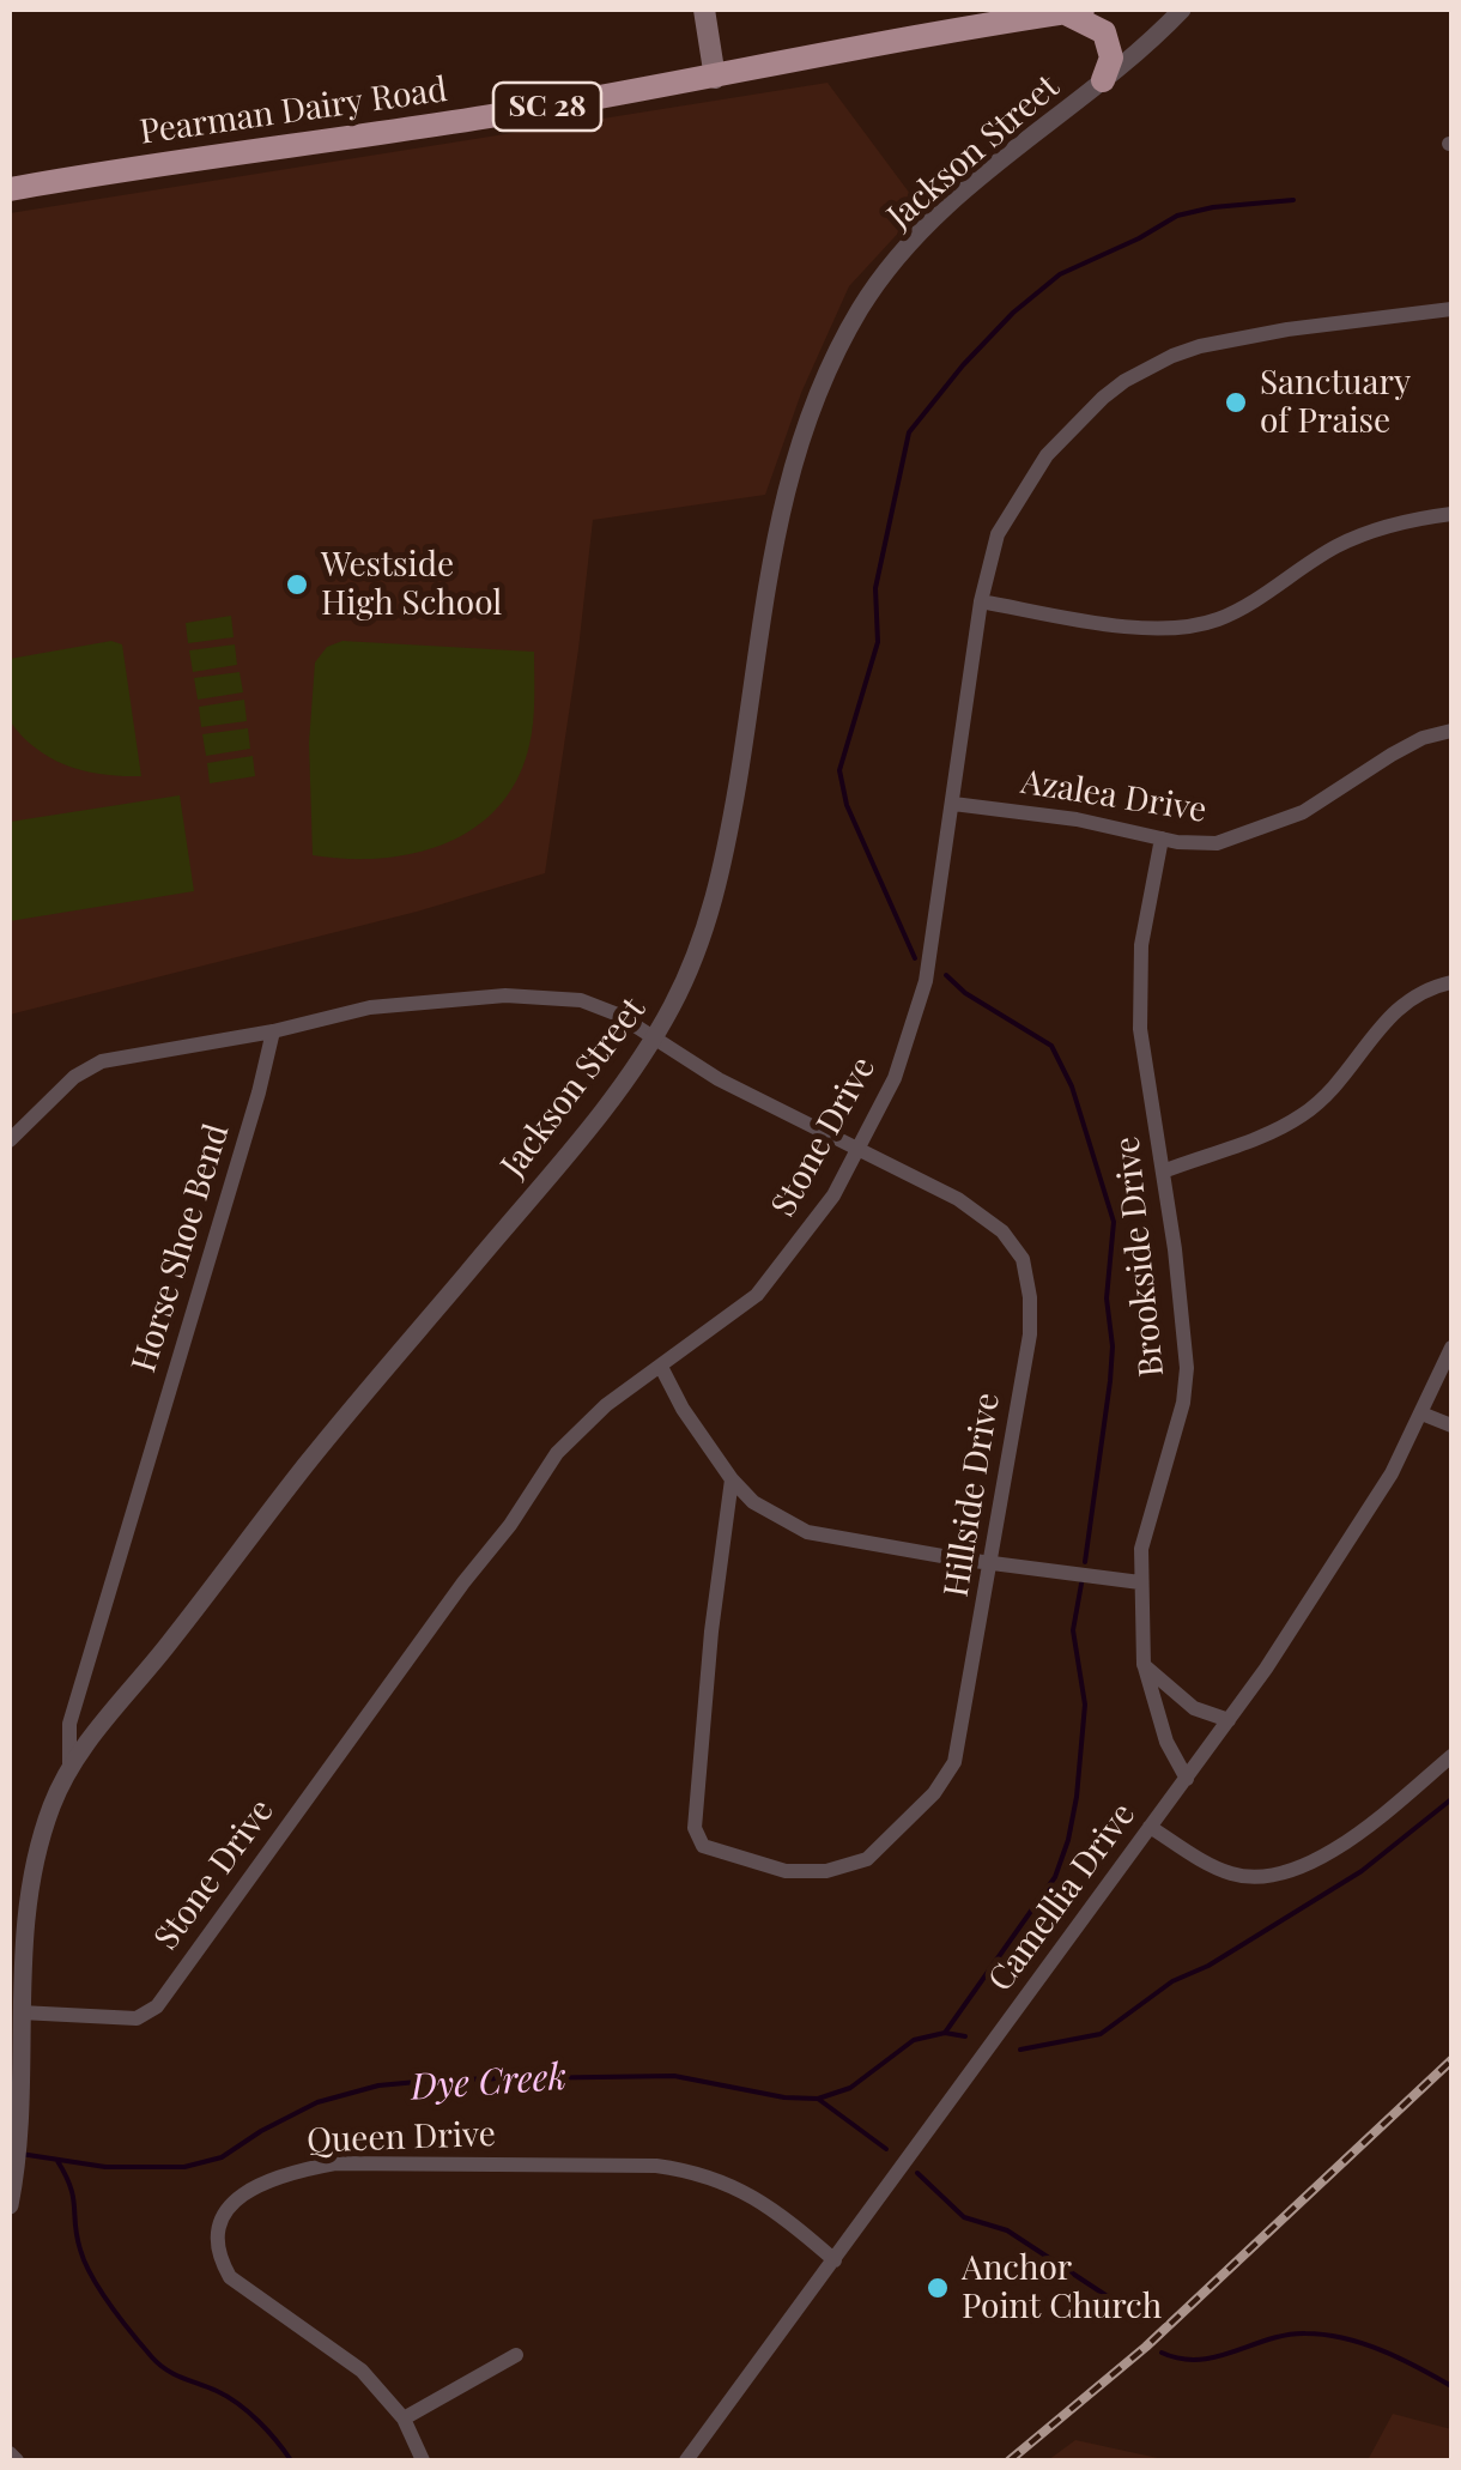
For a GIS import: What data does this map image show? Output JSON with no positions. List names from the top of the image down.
{
  "streets": {
    "highway": ["SC 28", "Pearman Dairy Road"],
    "street": [
      "Jackson Street",
      "Azalea Drive",
      "Stone Drive",
      "Horse Shoe Bend",
      "Brookside Drive",
      "Hillside Drive",
      "Camellia Drive",
      "Queen Drive"
    ]
  },
  "crossings": [
    ["Jackson Street", "Stone Drive"],
    ["Jackson Street", "Horse Shoe Bend"],
    ["Jackson Street", "Hillside Drive"],
    ["Azalea Drive", "Stone Drive"],
    ["Azalea Drive", "Brookside Drive"],
    ["Stone Drive", "Hillside Drive"],
    ["Horse Shoe Bend", "Hillside Drive"],
    ["Brookside Drive", "Camellia Drive"],
    ["Camellia Drive", "Queen Drive"]
  ],
  "water": ["Dye Creek"],
  "places": ["Sanctuary of Praise", "Westside High School", "Anchor Point Church"]
}
